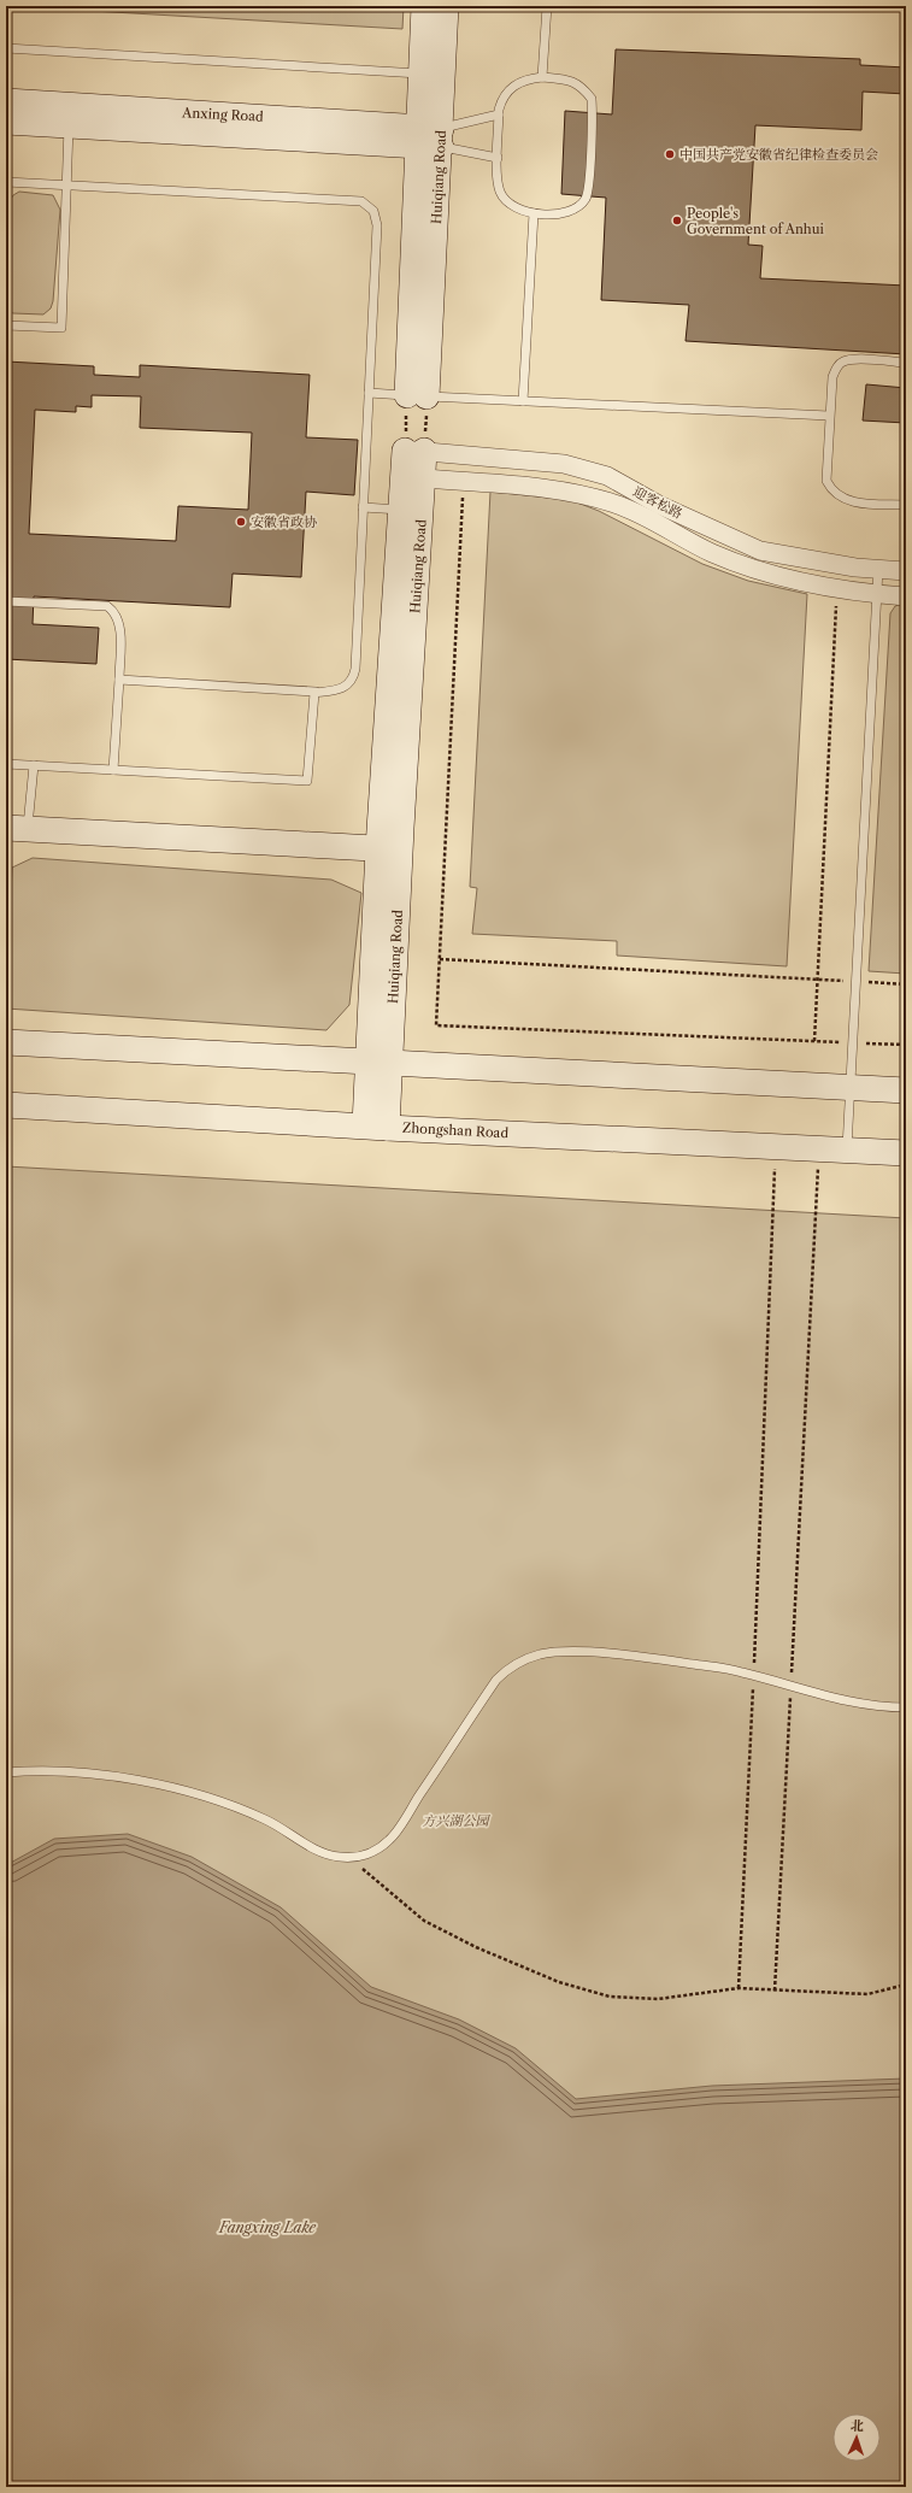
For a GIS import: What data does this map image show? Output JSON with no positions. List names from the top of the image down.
{
  "streets": {
    "street": [
      "Anxing Road",
      "Huiqiang Road",
      "迎客松路",
      "Zhongshan Road"
    ]
  },
  "crossings": [
    ["Anxing Road", "Huiqiang Road"],
    ["Huiqiang Road", "迎客松路"],
    ["Huiqiang Road", "Zhongshan Road"]
  ],
  "water": ["Fangxing Lake"],
  "parks": ["方兴湖公园"],
  "places": ["中国共产党安徽省纪律检查委员会", "People's Government of Anhui", "安徽省政协"],
  "north": "top"
}
